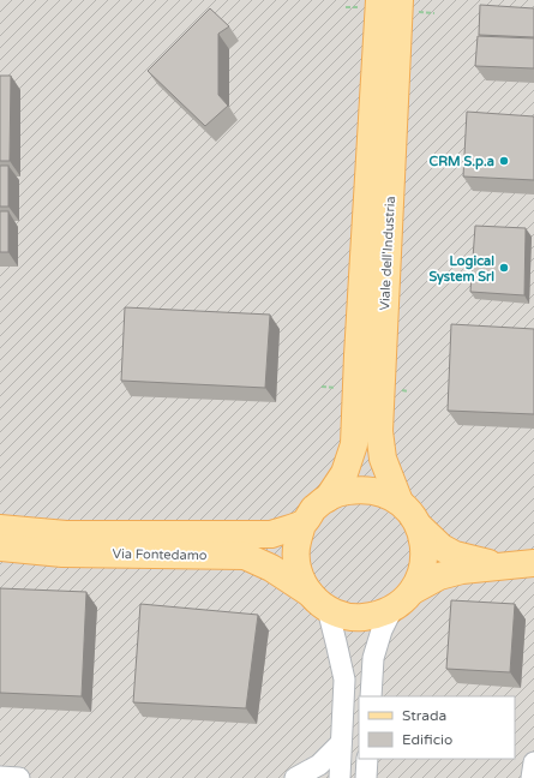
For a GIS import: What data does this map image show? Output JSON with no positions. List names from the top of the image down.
{
  "streets": {
    "main road": ["Viale dell'Industria", "Via Fontedamo"]
  },
  "crossings": [
    ["Viale dell'Industria", "Via Fontedamo"]
  ],
  "places": ["CRM S.p.a", "Logical System Srl"],
  "legend": ["Strada", "Edificio"]
}
